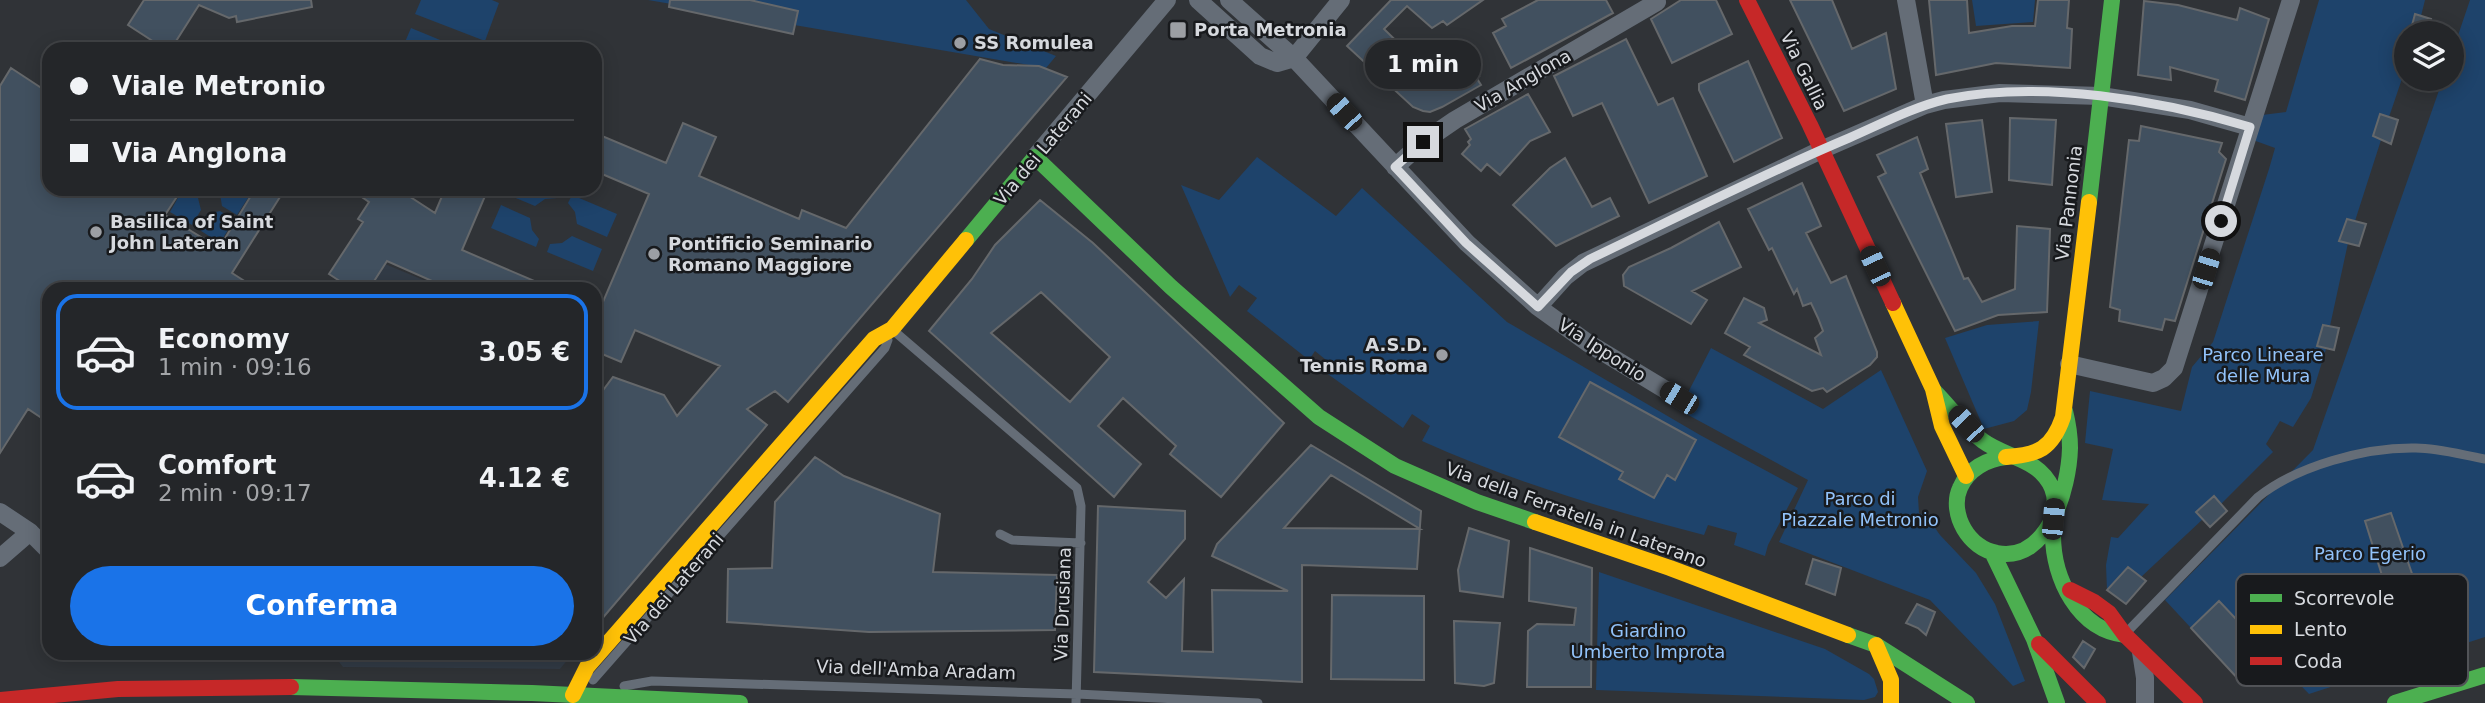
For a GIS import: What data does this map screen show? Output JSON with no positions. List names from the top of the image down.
{
  "streets": {
    "main road": [
      "Via Gallia",
      "Via dei Laterani",
      "Via Pannonia",
      "Via della Ferratella in Laterano",
      "Via dell'Amba Aradam"
    ],
    "street": ["Via Anglona", "Via Ipponio"],
    "lane": ["Via Drusiana"]
  },
  "crossings": [
    ["Via Anglona", "Via Ipponio"],
    ["Via dei Laterani", "Via della Ferratella in Laterano"],
    ["Via dei Laterani", "Via Drusiana"],
    ["Via dei Laterani", "Via dell'Amba Aradam"],
    ["Via Drusiana", "Via dell'Amba Aradam"]
  ],
  "parks": [
    "Parco Lineare delle Mura",
    "Parco di Piazzale Metronio",
    "Parco Egerio",
    "Giardino Umberto Improta"
  ],
  "places": {
    "transit": ["Porta Metronia"],
    "other": [
      "SS Romulea",
      "Basilica of Saint John Lateran",
      "Pontificio Seminario Romano Maggiore",
      "A.S.D. Tennis Roma"
    ]
  },
  "legend": ["Scorrevole", "Lento", "Coda"],
  "page": {
    "bubble": "1 min",
    "banner": ["Viale Metronio", "Via Anglona"],
    "list": [
      {
        "name": "Economy",
        "note": "1 min · 09:16",
        "value": "3.05 €"
      },
      {
        "name": "Comfort",
        "note": "2 min · 09:17",
        "value": "4.12 €"
      }
    ],
    "buttons": "Conferma"
  }
}
